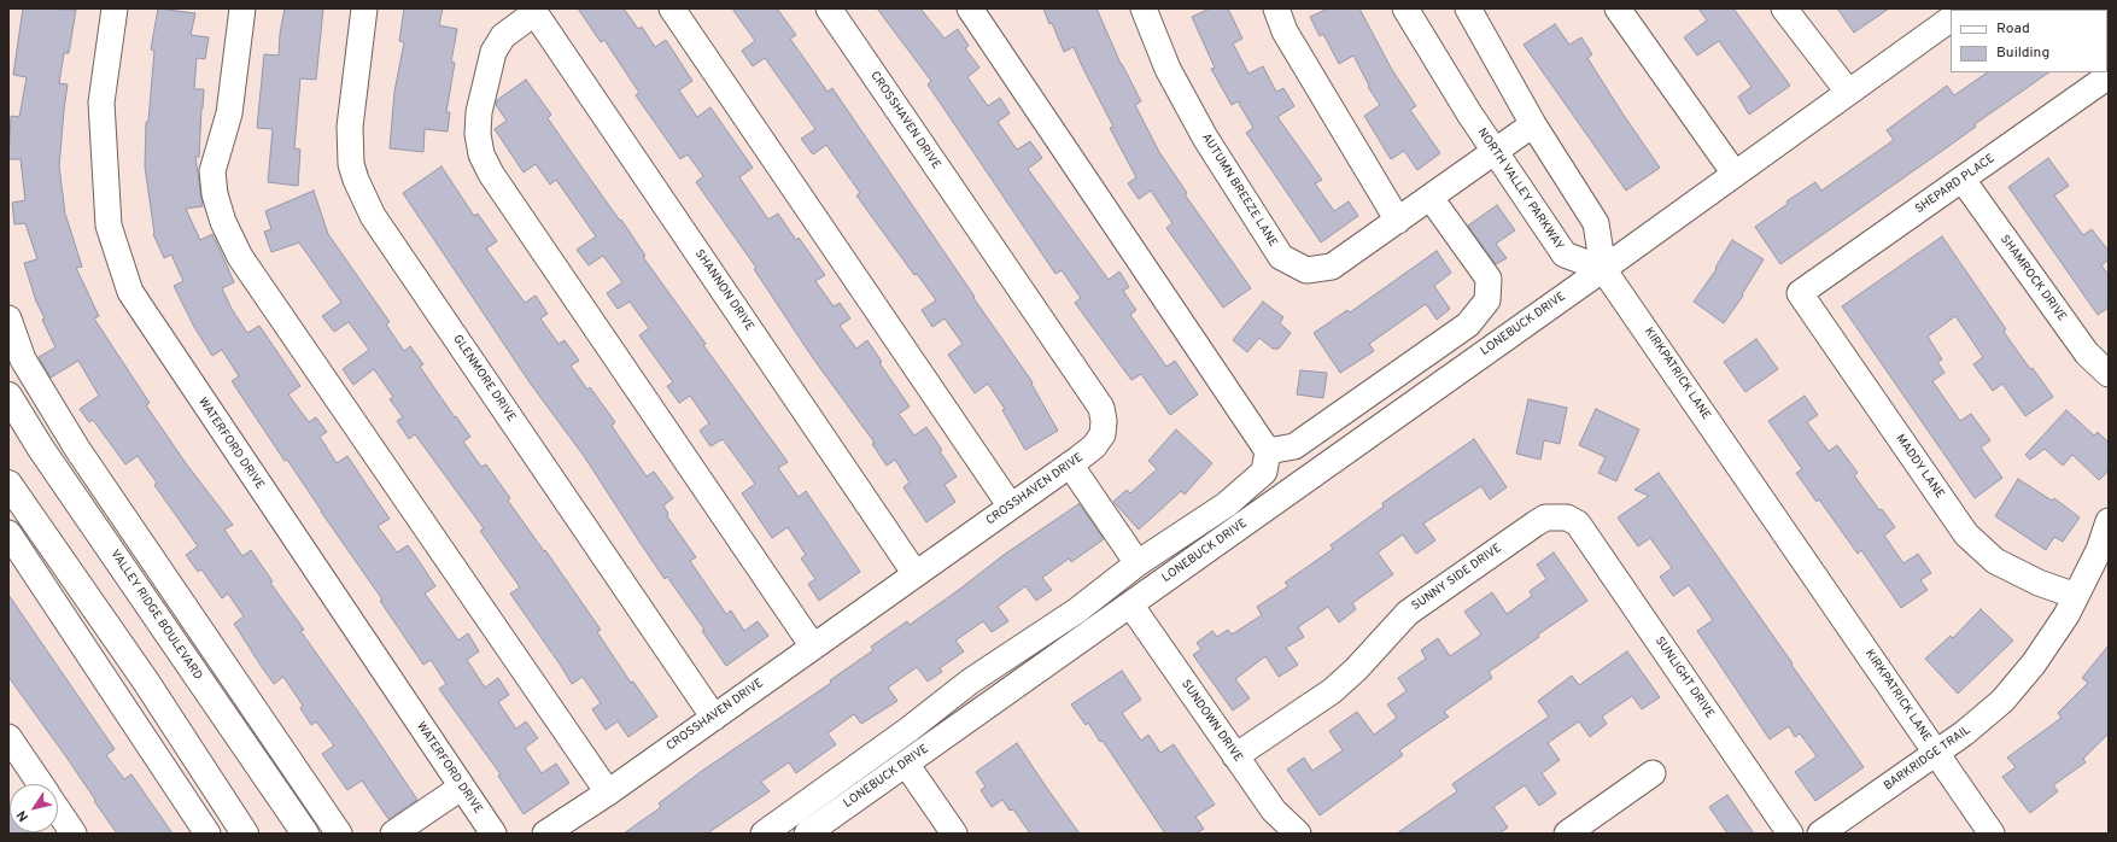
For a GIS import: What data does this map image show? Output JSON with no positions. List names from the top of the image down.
{
  "streets": {
    "main road": ["VALLEY RIDGE BOULEVARD"],
    "street": [
      "CROSSHAVEN DRIVE",
      "SHEPARD PLACE",
      "NORTH VALLEY PARKWAY",
      "AUTUMN BREEZE LANE",
      "SHAMROCK DRIVE",
      "SHANNON DRIVE",
      "LONEBUCK DRIVE",
      "KIRKPATRICK LANE",
      "GLENMORE DRIVE",
      "WATERFORD DRIVE",
      "MADDY LANE",
      "SUNNY SIDE DRIVE",
      "SUNLIGHT DRIVE",
      "SUNDOWN DRIVE",
      "BARKRIDGE TRAIL"
    ]
  },
  "crossings": [
    ["CROSSHAVEN DRIVE", "SHANNON DRIVE"],
    ["CROSSHAVEN DRIVE", "GLENMORE DRIVE"],
    ["SHEPARD PLACE", "SHAMROCK DRIVE"],
    ["SHEPARD PLACE", "MADDY LANE"],
    ["NORTH VALLEY PARKWAY", "AUTUMN BREEZE LANE"],
    ["NORTH VALLEY PARKWAY", "LONEBUCK DRIVE"],
    ["NORTH VALLEY PARKWAY", "KIRKPATRICK LANE"],
    ["LONEBUCK DRIVE", "KIRKPATRICK LANE"],
    ["LONEBUCK DRIVE", "SUNDOWN DRIVE"],
    ["KIRKPATRICK LANE", "BARKRIDGE TRAIL"],
    ["MADDY LANE", "BARKRIDGE TRAIL"],
    ["SUNNY SIDE DRIVE", "SUNLIGHT DRIVE"],
    ["SUNNY SIDE DRIVE", "SUNDOWN DRIVE"]
  ],
  "legend": ["Road", "Building"],
  "north": "bottom left"
}
